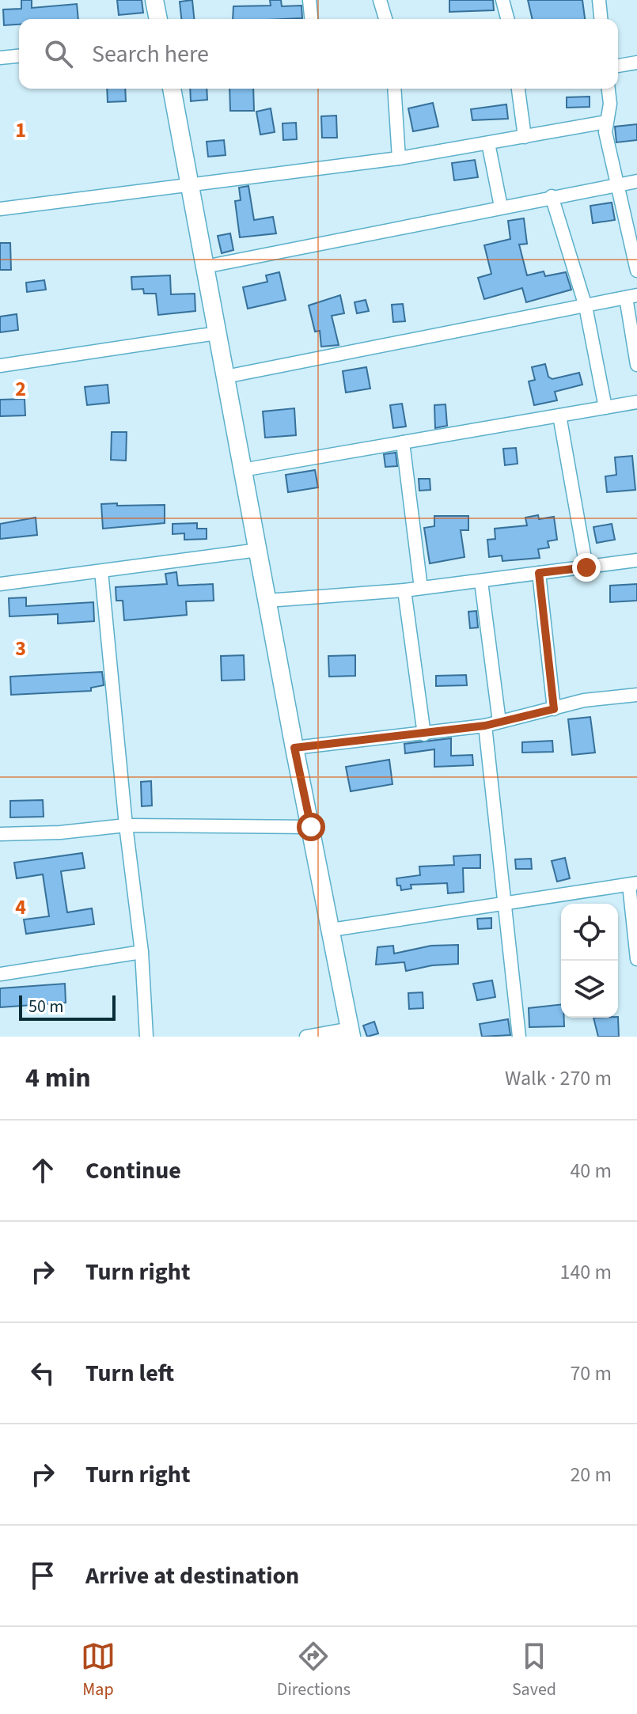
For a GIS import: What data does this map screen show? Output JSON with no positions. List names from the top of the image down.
{
  "scale_bar": "50 m",
  "page": {
    "search": "Search here",
    "scale": "50 m",
    "heading": ["4 min", "Walk · 270 m"],
    "list": [
      ["Continue", "40 m"],
      ["Turn right", "140 m"],
      ["Turn left", "70 m"],
      ["Turn right", "20 m"],
      "Arrive at destination"
    ],
    "nav": ["Map", "Directions", "Saved"]
  },
  "grid": {
    "rows": [
      "1",
      "2",
      "3",
      "4"
    ]
  }
}
